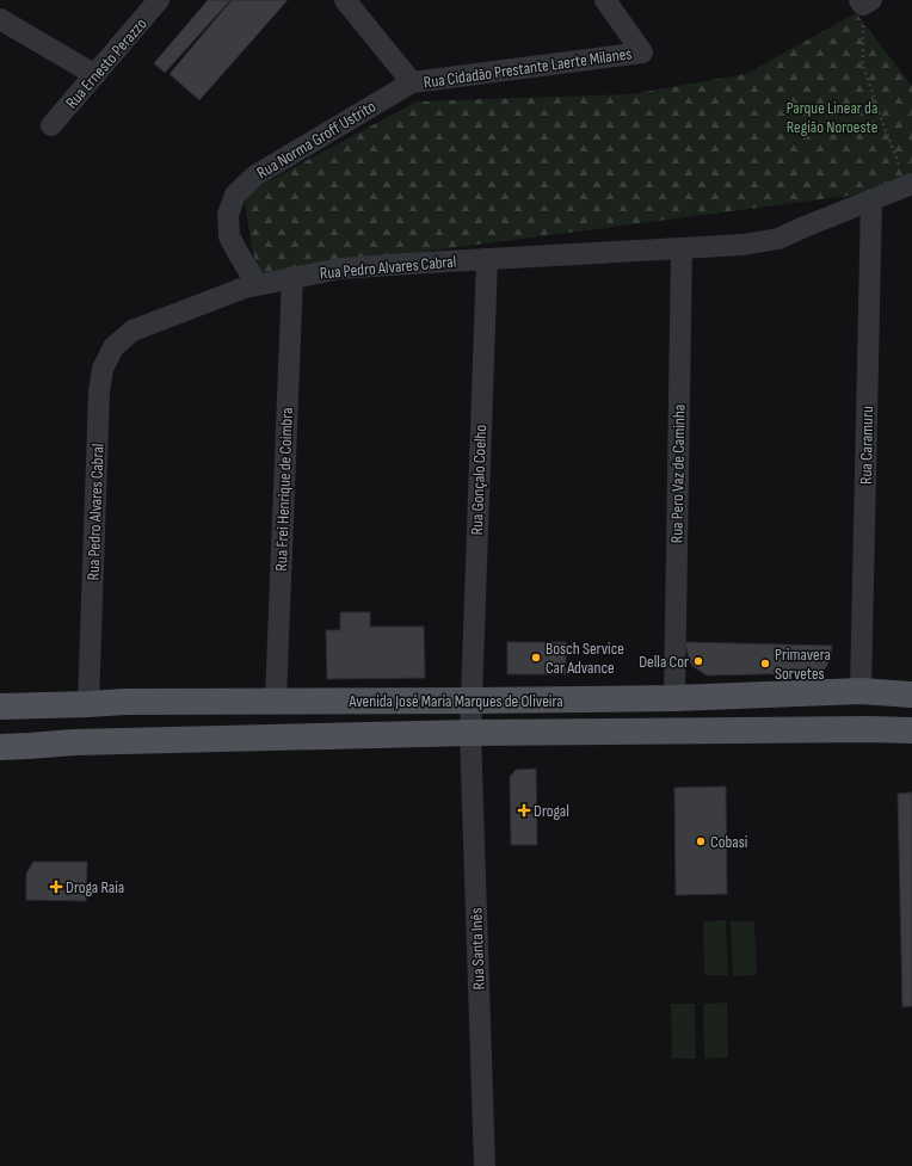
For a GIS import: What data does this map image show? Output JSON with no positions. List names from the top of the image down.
{
  "streets": {
    "main road": ["Avenida José Maria Marques de Oliveira"],
    "street": [
      "Rua Ernesto Perazzo",
      "Rua Cidadão Prestante Laerte Milanes",
      "Rua Norma Groff Ustrito",
      "Rua Pedro Alvares Cabral",
      "Rua Caramuru",
      "Rua Pero Vaz de Caminha",
      "Rua Gonçalo Coelho",
      "Rua Frei Henrique de Coimbra",
      "Rua Santa Inês"
    ]
  },
  "crossings": [
    ["Rua Cidadão Prestante Laerte Milanes", "Rua Norma Groff Ustrito"],
    ["Rua Norma Groff Ustrito", "Rua Pedro Alvares Cabral"],
    ["Rua Pedro Alvares Cabral", "Rua Caramuru"],
    ["Rua Pedro Alvares Cabral", "Rua Pero Vaz de Caminha"],
    ["Rua Pedro Alvares Cabral", "Rua Gonçalo Coelho"],
    ["Rua Pedro Alvares Cabral", "Rua Frei Henrique de Coimbra"],
    ["Rua Pedro Alvares Cabral", "Avenida José Maria Marques de Oliveira"],
    ["Rua Caramuru", "Avenida José Maria Marques de Oliveira"],
    ["Rua Pero Vaz de Caminha", "Avenida José Maria Marques de Oliveira"],
    ["Rua Gonçalo Coelho", "Avenida José Maria Marques de Oliveira"],
    ["Rua Gonçalo Coelho", "Rua Santa Inês"],
    ["Rua Frei Henrique de Coimbra", "Avenida José Maria Marques de Oliveira"],
    ["Avenida José Maria Marques de Oliveira", "Rua Santa Inês"]
  ],
  "parks": ["Parque Linear da Região Noroeste"],
  "places": {
    "other": [
      "Bosch Service Car Advance",
      "Della Cor",
      "Primavera Sorvetes",
      "Cobasi"
    ],
    "health": ["Drogal", "Droga Raia"]
  }
}
